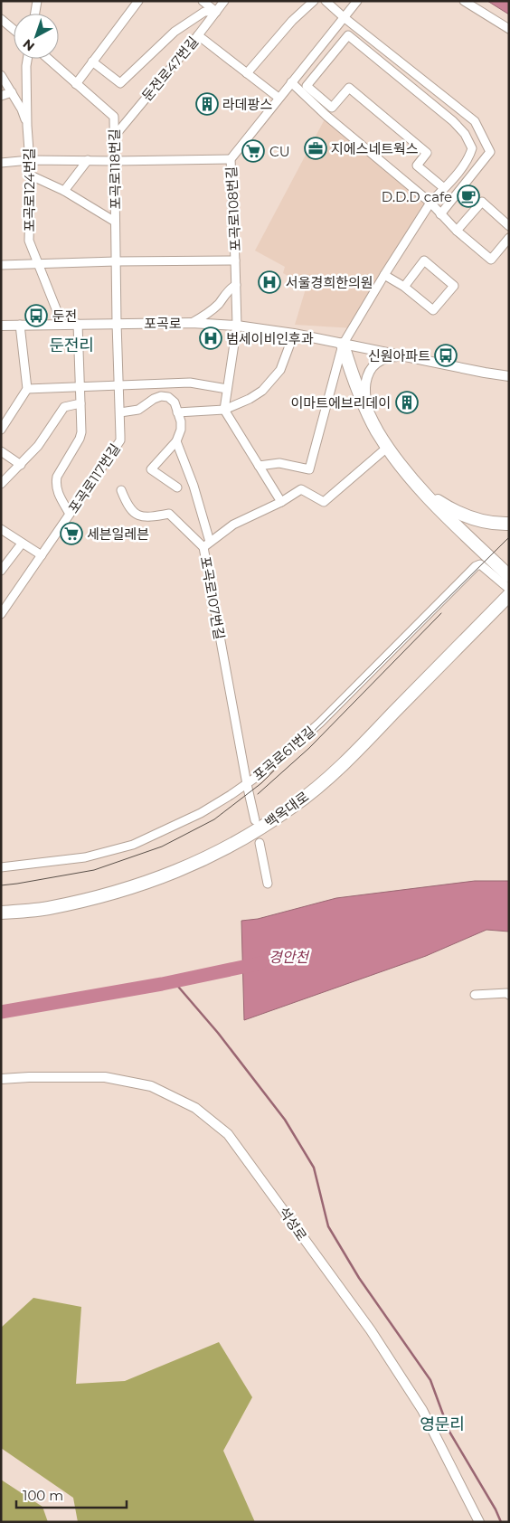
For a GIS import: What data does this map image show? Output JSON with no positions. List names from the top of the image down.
{
  "streets": {
    "main road": ["백옥대로"],
    "street": [
      "둔전로47번길",
      "포곡로118번길",
      "포곡로124번길",
      "포곡로108번길",
      "포곡로",
      "포곡로117번길",
      "포곡로107번길",
      "포곡로61번길",
      "석성로"
    ]
  },
  "crossings": [
    ["둔전로47번길", "포곡로118번길"],
    ["포곡로118번길", "포곡로"],
    ["포곡로118번길", "포곡로117번길"],
    ["포곡로124번길", "포곡로"],
    ["포곡로108번길", "포곡로"],
    ["포곡로", "포곡로117번길"],
    ["포곡로107번길", "포곡로61번길"],
    ["포곡로61번길", "백옥대로"]
  ],
  "districts": ["둔전리", "영문리"],
  "water": ["경안천"],
  "places": {
    "building": ["라데팡스", "이마트에브리데이"],
    "office": ["지에스네트웍스"],
    "supermarket": ["CU", "세븐일레븐"],
    "cafe": ["D.D.D cafe"],
    "hospital": ["서울경희한의원", "범세이비인후과"],
    "bus stop": ["둔전", "신원아파트"]
  },
  "scale_bar": "100 m",
  "north": "bottom left"
}
